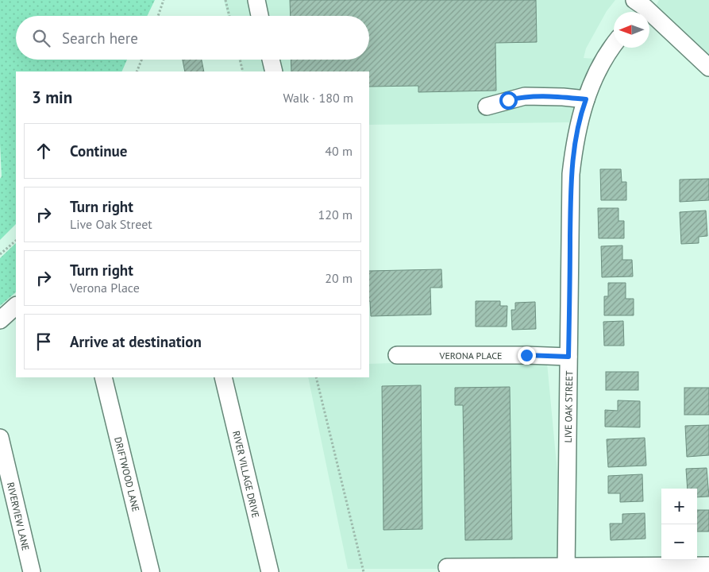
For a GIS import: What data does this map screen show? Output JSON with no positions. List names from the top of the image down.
{
  "streets": {
    "street": [
      "VERONA PLACE",
      "LIVE OAK STREET",
      "DRIFTWOOD LANE",
      "RIVER VILLAGE DRIVE",
      "RIVERVIEW LANE"
    ]
  },
  "crossings": [
    ["VERONA PLACE", "LIVE OAK STREET"]
  ],
  "north": "left",
  "page": {
    "search": "Search here",
    "heading": ["3 min", "Walk · 180 m"],
    "list": [
      ["Continue", "40 m"],
      ["Turn right", "Live Oak Street", "120 m"],
      ["Turn right", "Verona Place", "20 m"],
      "Arrive at destination"
    ],
    "map_buttons": ["+", "−"]
  }
}
